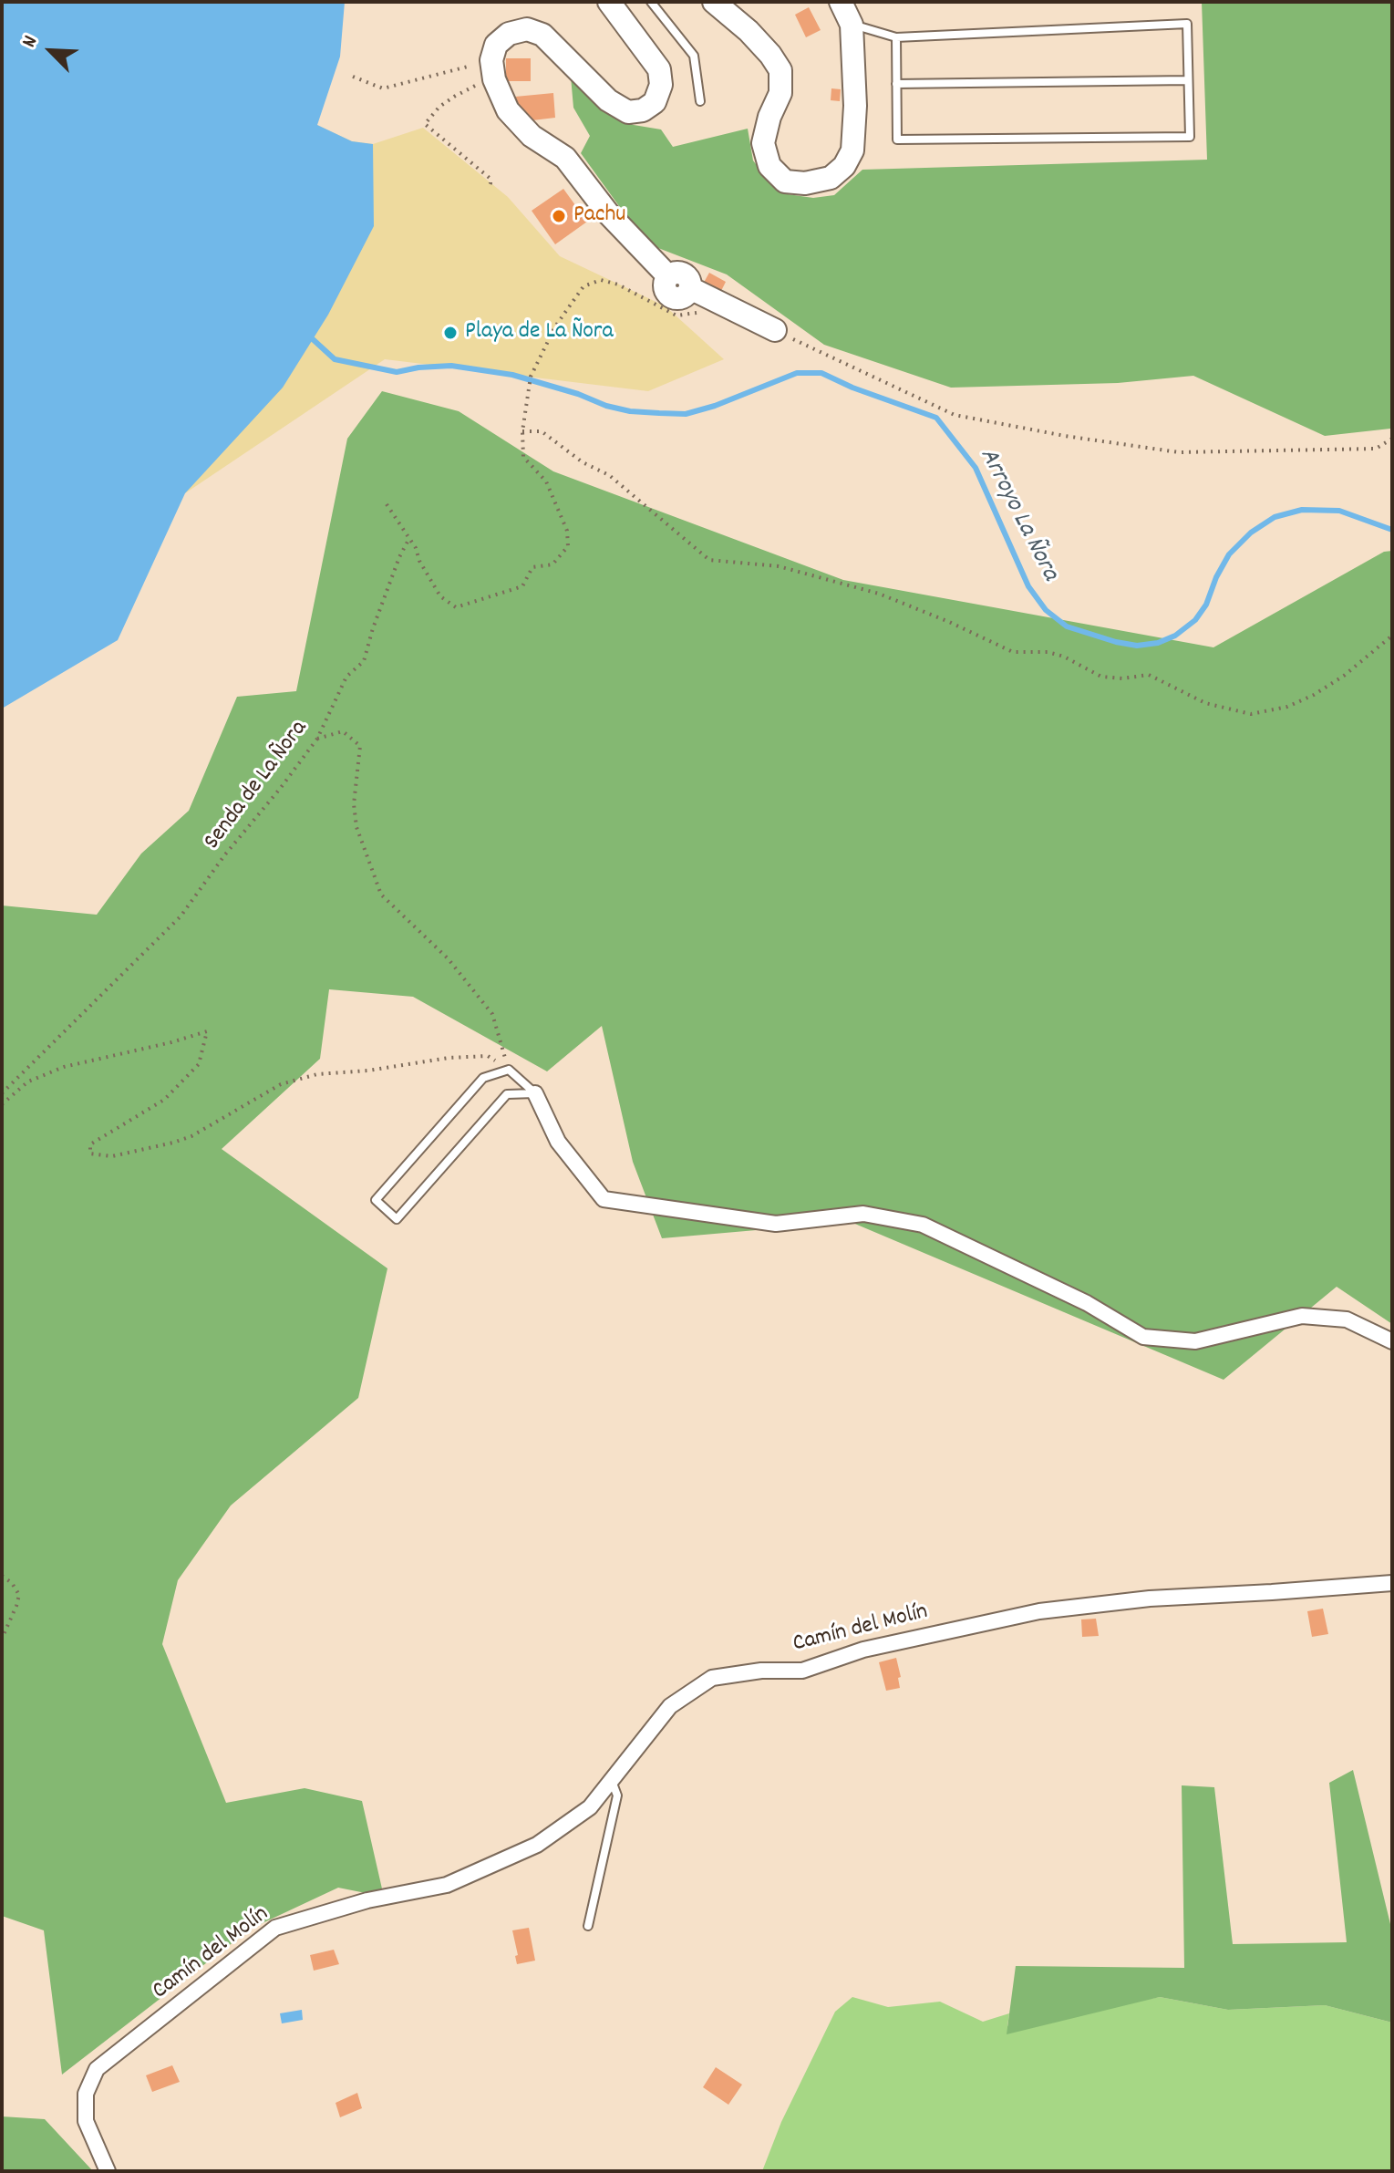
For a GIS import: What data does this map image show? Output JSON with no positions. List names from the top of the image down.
{
  "streets": {
    "street": ["Camín del Molín"],
    "path": ["Senda de La Ñora"]
  },
  "water": ["Arroyo La Ñora"],
  "places": ["Pachu", "Playa de La Ñora"],
  "north": "top left"
}
